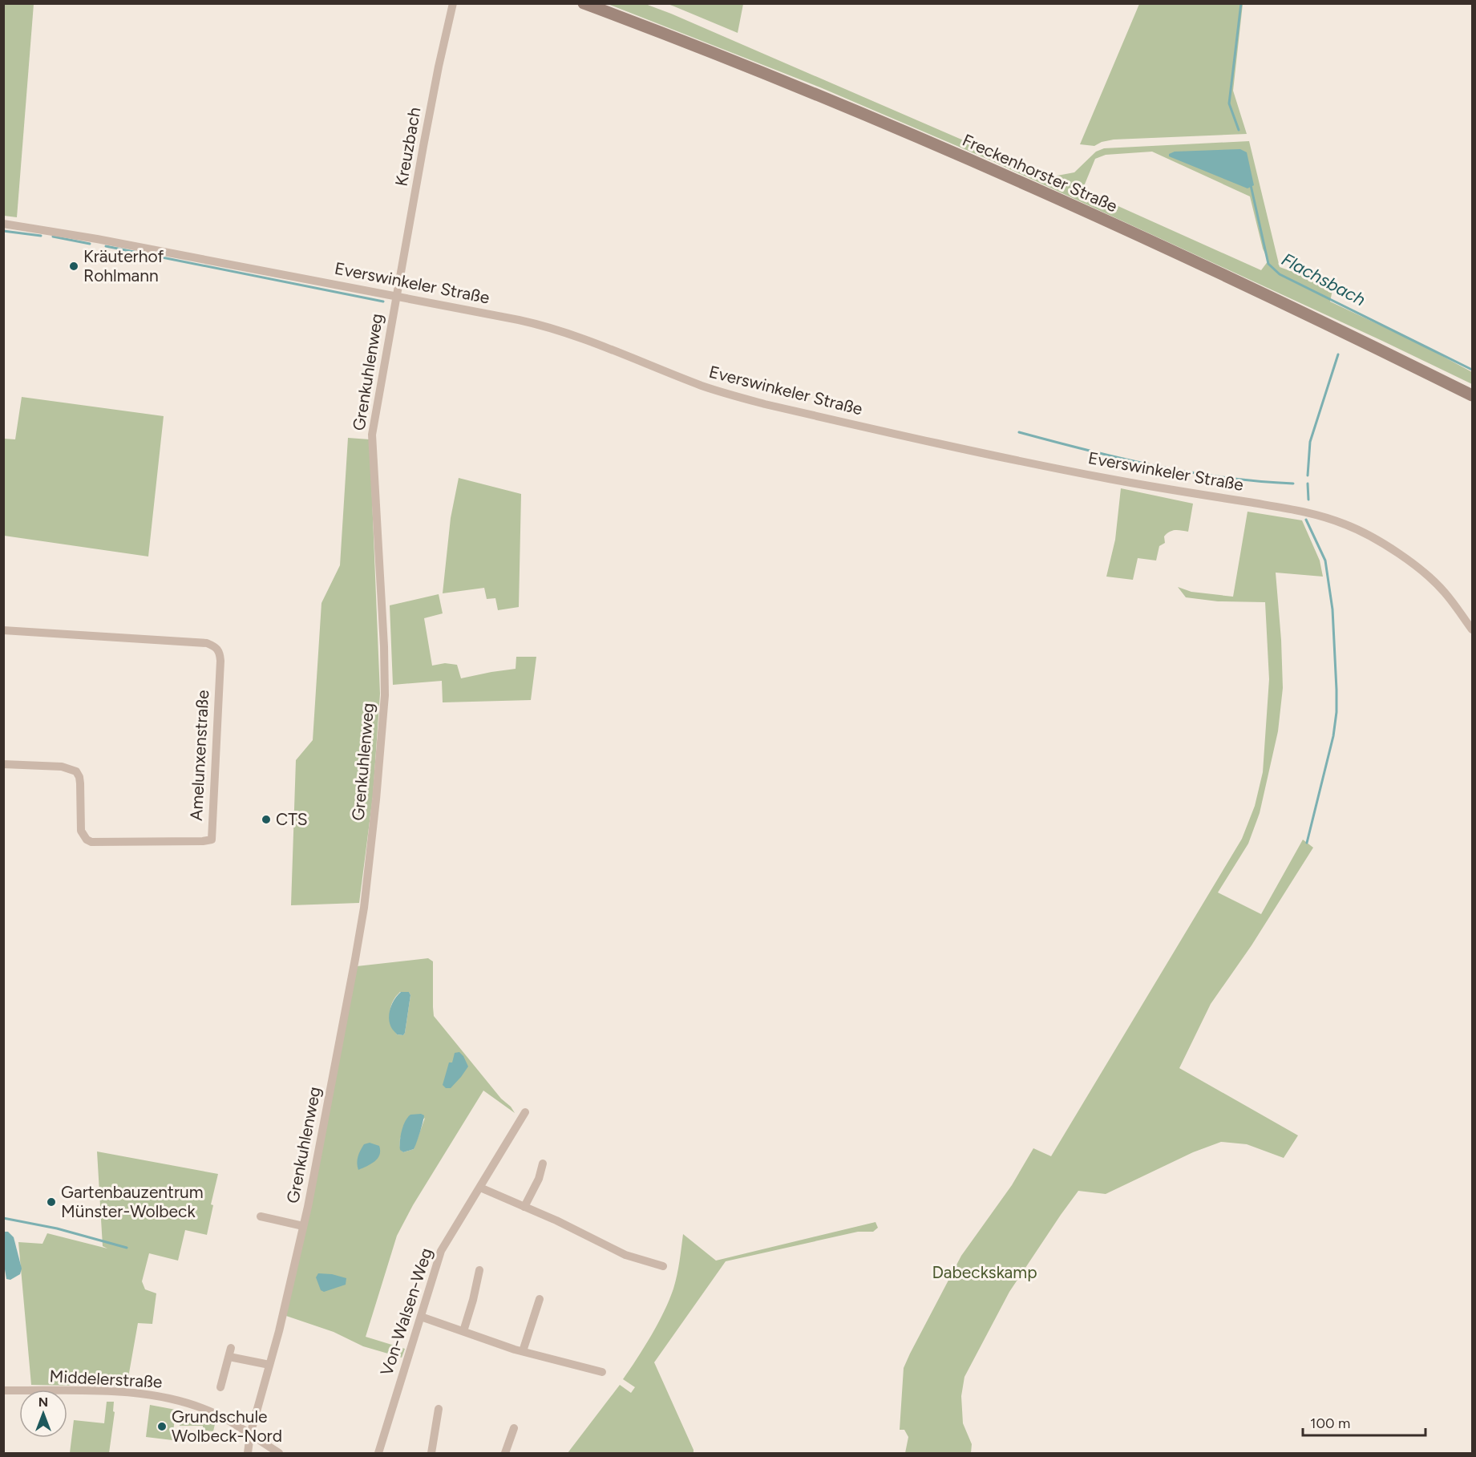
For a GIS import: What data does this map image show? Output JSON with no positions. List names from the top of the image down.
{
  "streets": {
    "main road": ["Freckenhorster Straße"],
    "street": [
      "Kreuzbach",
      "Everswinkeler Straße",
      "Grenkuhlenweg",
      "Amelunxenstraße",
      "Von-Walsen-Weg",
      "Middelerstraße"
    ]
  },
  "crossings": [
    ["Kreuzbach", "Everswinkeler Straße"],
    ["Kreuzbach", "Grenkuhlenweg"],
    ["Everswinkeler Straße", "Grenkuhlenweg"],
    ["Grenkuhlenweg", "Middelerstraße"]
  ],
  "water": ["Flachsbach"],
  "parks": ["Dabeckskamp"],
  "places": [
    "Kräuterhof Rohlmann",
    "CTS",
    "Gartenbauzentrum Münster-Wolbeck",
    "Grundschule Wolbeck-Nord"
  ],
  "scale_bar": "100 m",
  "north": "top"
}
